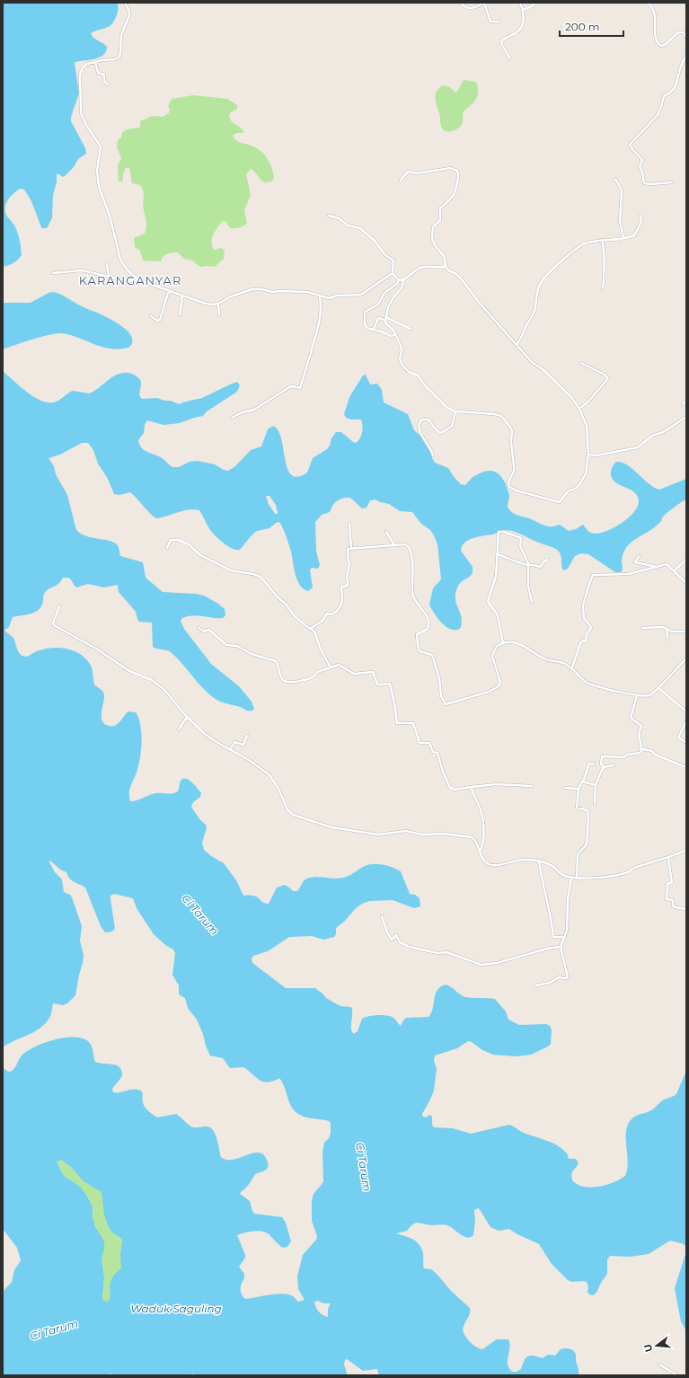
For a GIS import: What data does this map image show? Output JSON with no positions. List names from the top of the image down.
{
  "districts": ["KARANGANYAR"],
  "water": ["Ci Tarum", "Waduk Saguling"],
  "scale_bar": "200 m",
  "north": "left"
}
